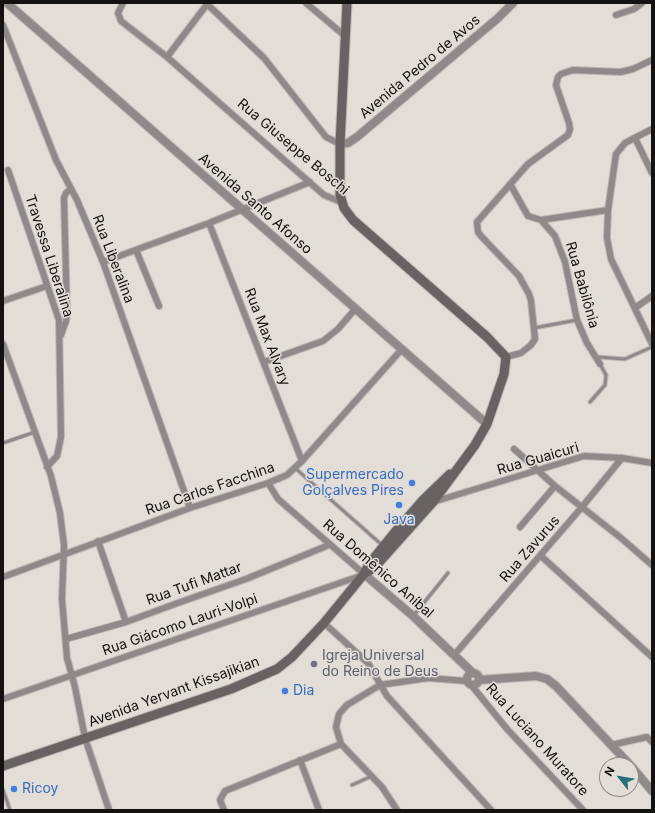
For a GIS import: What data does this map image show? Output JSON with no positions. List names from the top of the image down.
{
  "streets": {
    "main road": ["Rua Giuseppe Boschi", "Avenida Yervant Kissajikian"],
    "street": [
      "Avenida Pedro de Avos",
      "Avenida Santo Afonso",
      "Travessa Liberalina",
      "Rua Liberalina",
      "Rua Babilônia",
      "Rua Max Alvary",
      "Rua Guaicuri",
      "Rua Carlos Facchina",
      "Rua Zavurus",
      "Rua Domênico Aníbal",
      "Rua Tufi Mattar",
      "Rua Giácomo Lauri-Volpi",
      "Rua Luciano Muratore"
    ]
  },
  "crossings": [
    ["Rua Giuseppe Boschi", "Avenida Yervant Kissajikian"],
    ["Avenida Santo Afonso", "Rua Carlos Facchina"],
    ["Avenida Santo Afonso", "Avenida Yervant Kissajikian"],
    ["Rua Liberalina", "Rua Carlos Facchina"],
    ["Rua Max Alvary", "Rua Carlos Facchina"],
    ["Rua Guaicuri", "Rua Zavurus"],
    ["Rua Guaicuri", "Avenida Yervant Kissajikian"],
    ["Rua Carlos Facchina", "Rua Domênico Aníbal"],
    ["Rua Zavurus", "Rua Domênico Aníbal"],
    ["Rua Domênico Aníbal", "Rua Tufi Mattar"],
    ["Rua Domênico Aníbal", "Rua Giácomo Lauri-Volpi"],
    ["Rua Domênico Aníbal", "Avenida Yervant Kissajikian"],
    ["Rua Domênico Aníbal", "Rua Luciano Muratore"],
    ["Rua Giácomo Lauri-Volpi", "Avenida Yervant Kissajikian"]
  ],
  "places": [
    "Supermercado Golçalves Pires",
    "Java",
    "Igreja Universal do Reino de Deus",
    "Dia",
    "Ricoy"
  ],
  "north": "top left"
}
